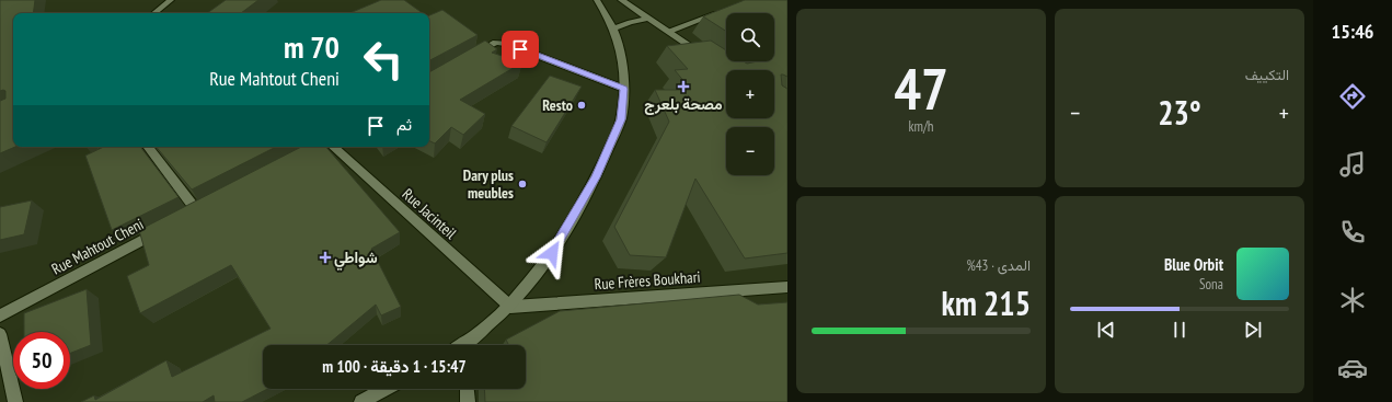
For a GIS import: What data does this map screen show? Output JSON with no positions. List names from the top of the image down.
{
  "streets": {
    "street": ["Rue Jacinteil", "Rue Mahtout Cheni", "Rue Frères Boukhari"]
  },
  "crossings": [
    ["Rue Jacinteil", "Rue Frères Boukhari"]
  ],
  "places": {
    "health": ["مصحة بلعرج", "شواطي"],
    "other": ["Resto", "Dary plus meubles"]
  },
  "page": {
    "tabs": "15:46",
    "tile": [
      "التكييف",
      ["47", "km/h"],
      ["المدى · 43%", "215 km"]
    ],
    "map_buttons": ["+", "−"],
    "turn": ["70 m", "Rue Mahtout Cheni"],
    "heat": ["−", "23°", "+"],
    "then": "ثم",
    "song": ["Blue Orbit", "Sona"],
    "limit": "50",
    "trip": "15:47 · 1 دقيقة · 100 m"
  }
}
